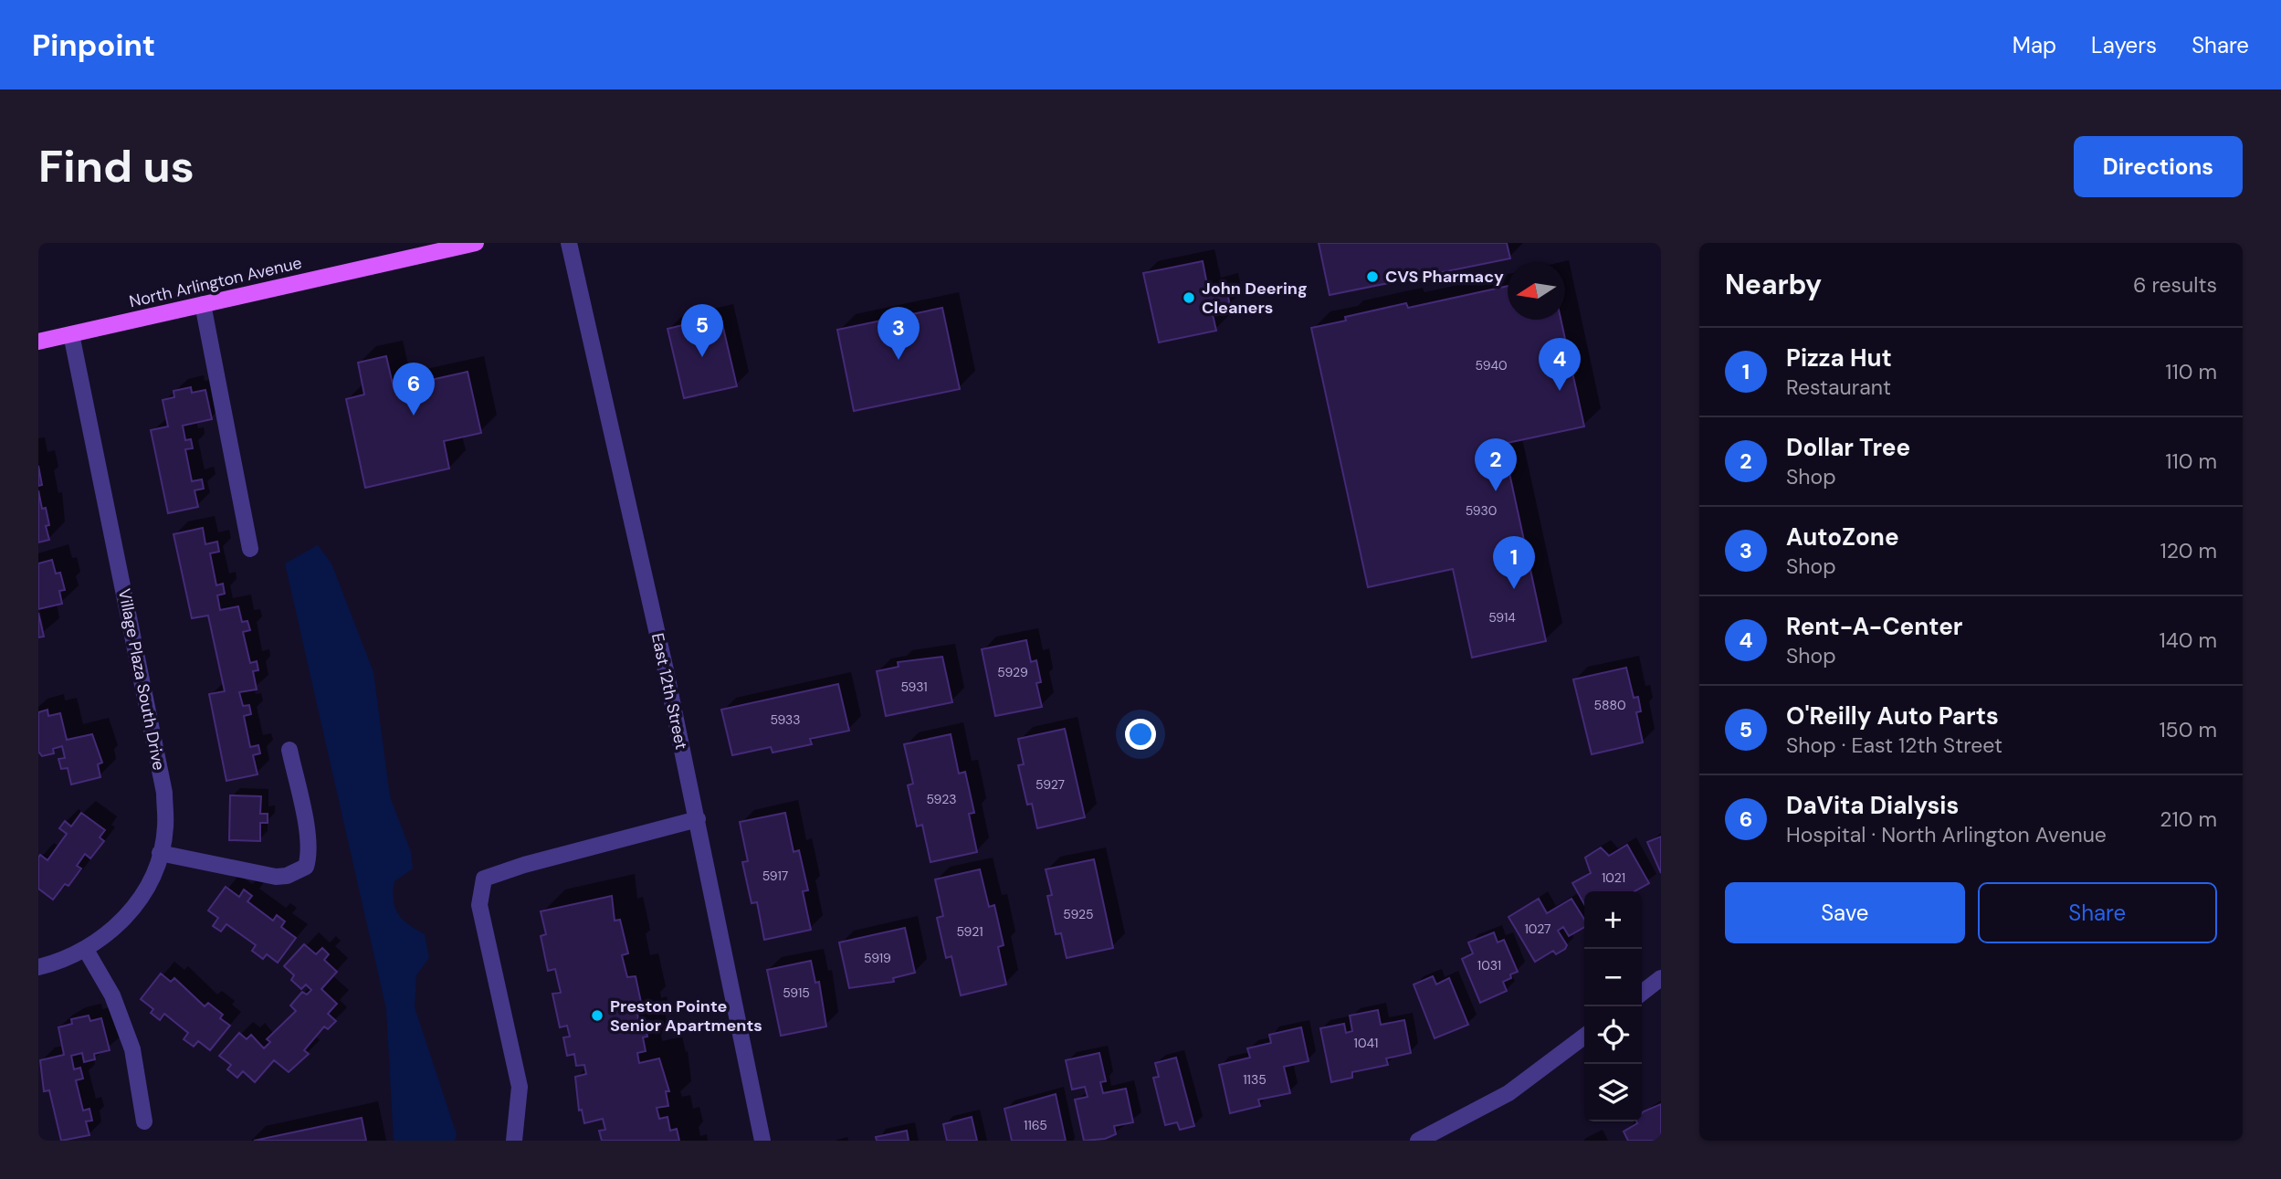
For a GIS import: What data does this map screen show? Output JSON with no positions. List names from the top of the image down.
{
  "streets": {
    "main road": ["North Arlington Avenue"],
    "street": ["Village Plaza South Drive", "East 12th Street"]
  },
  "crossings": [
    ["North Arlington Avenue", "Village Plaza South Drive"]
  ],
  "places": ["CVS Pharmacy", "John Deering Cleaners", "Preston Pointe Senior Apartments"],
  "house_numbers": [
    "5940",
    "5930",
    "5914",
    "5929",
    "5931",
    "5880",
    "5933",
    "5927",
    "5923",
    "5917",
    "1021",
    "5925",
    "1027",
    "5921",
    "5919",
    "1031",
    "5915",
    "1041",
    "1135",
    "1165"
  ],
  "north": "left",
  "page": {
    "header": "Pinpoint",
    "nav": ["Map", "Layers", "Share"],
    "buttons": [
      "Directions",
      ["Save", "Share"]
    ],
    "title": "Find us",
    "heading": ["Nearby", "6 results"],
    "pins": [
      "5",
      "3",
      "4",
      "6",
      "2",
      "1"
    ],
    "list": [
      {
        "mark": "1",
        "name": "Pizza Hut",
        "note": "Restaurant",
        "value": "110 m"
      },
      {
        "mark": "2",
        "name": "Dollar Tree",
        "note": "Shop",
        "value": "110 m"
      },
      {
        "mark": "3",
        "name": "AutoZone",
        "note": "Shop",
        "value": "120 m"
      },
      {
        "mark": "4",
        "name": "Rent-A-Center",
        "note": "Shop",
        "value": "140 m"
      },
      {
        "mark": "5",
        "name": "O'Reilly Auto Parts",
        "note": "Shop · East 12th Street",
        "value": "150 m"
      },
      {
        "mark": "6",
        "name": "DaVita Dialysis",
        "note": "Hospital · North Arlington Avenue",
        "value": "210 m"
      }
    ],
    "map_buttons": ["+", "−"]
  }
}
